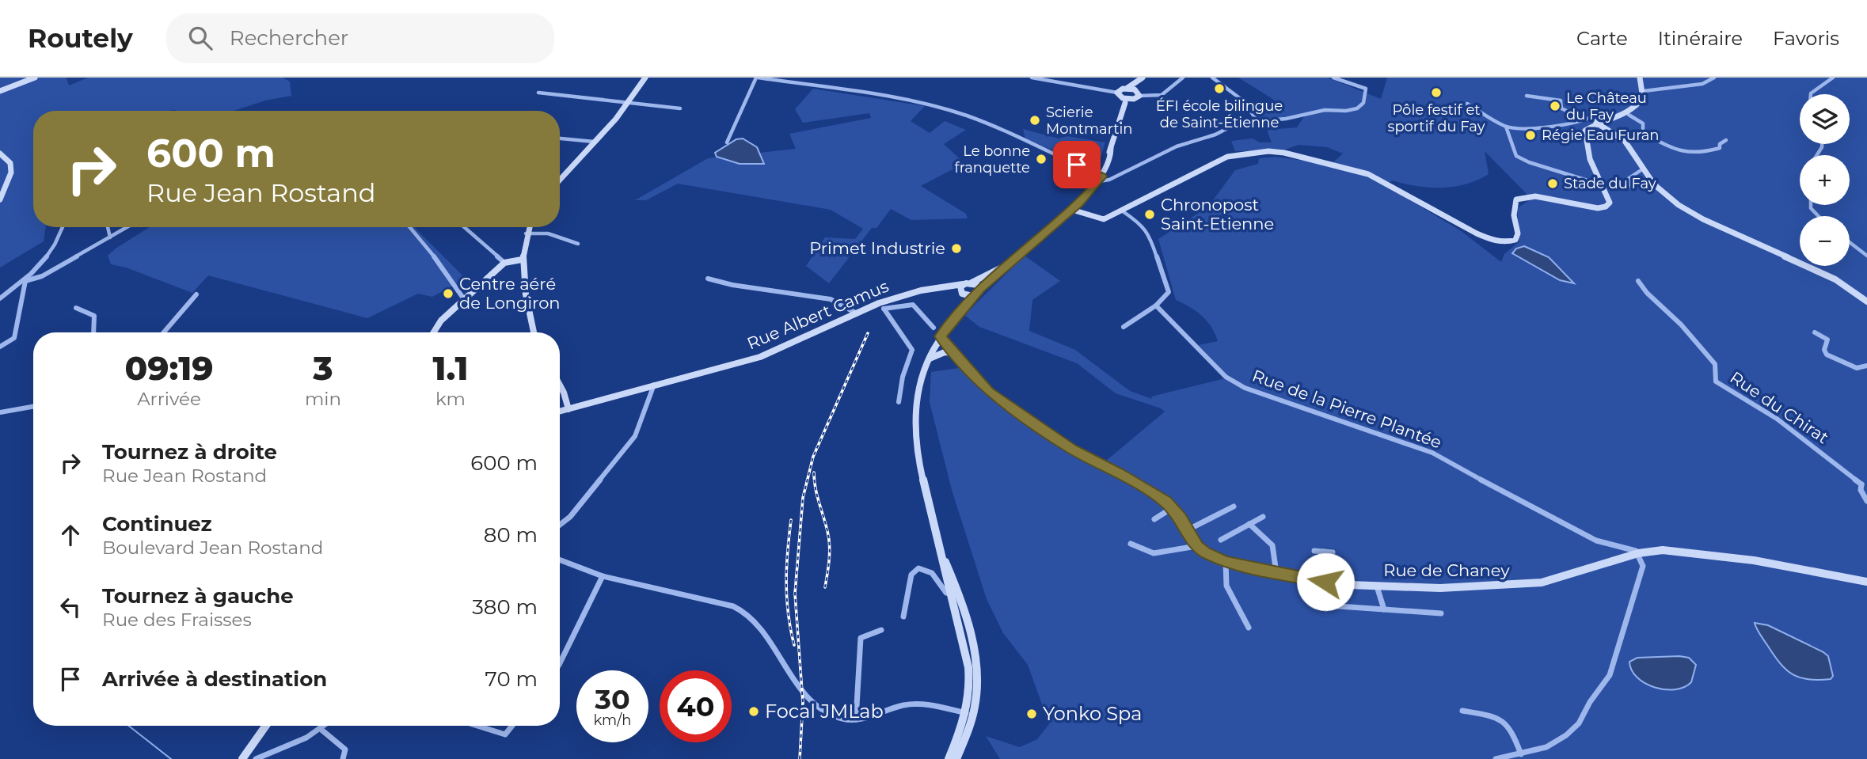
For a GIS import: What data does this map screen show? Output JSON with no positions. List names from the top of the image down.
{
  "streets": {
    "street": [
      "Rue Albert Camus",
      "Rue du Chirat",
      "Rue de la Pierre Plantée",
      "Rue de Chaney"
    ]
  },
  "crossings": [
    ["Rue de la Pierre Plantée", "Rue de Chaney"]
  ],
  "places": [
    "ÉFI école bilingue de Saint-Étienne",
    "Pôle festif et sportif du Fay",
    "Le Château du Fay",
    "Scierie Montmartin",
    "Régie Eau Furan",
    "Le bonne franquette",
    "Stade du Fay",
    "Chronopost Saint-Etienne",
    "Primet Industrie",
    "Centre aéré de Longiron",
    "Focal JMLab",
    "Yonko Spa"
  ],
  "page": {
    "header": "Routely",
    "search": "Rechercher",
    "nav": ["Carte", "Itinéraire", "Favoris"],
    "map_buttons": ["+", "−"],
    "turn": ["600 m", "Rue Jean Rostand"],
    "eta": [
      "09:19",
      "Arrivée",
      "3",
      "min",
      "1.1",
      "km"
    ],
    "list": [
      {
        "name": "Tournez à droite",
        "note": "Rue Jean Rostand",
        "value": "600 m"
      },
      {
        "name": "Continuez",
        "note": "Boulevard Jean Rostand",
        "value": "80 m"
      },
      {
        "name": "Tournez à gauche",
        "note": "Rue des Fraisses",
        "value": "380 m"
      },
      {
        "name": "Arrivée à destination",
        "value": "70 m"
      }
    ],
    "speed": "30 km/h",
    "limit": "40"
  }
}
